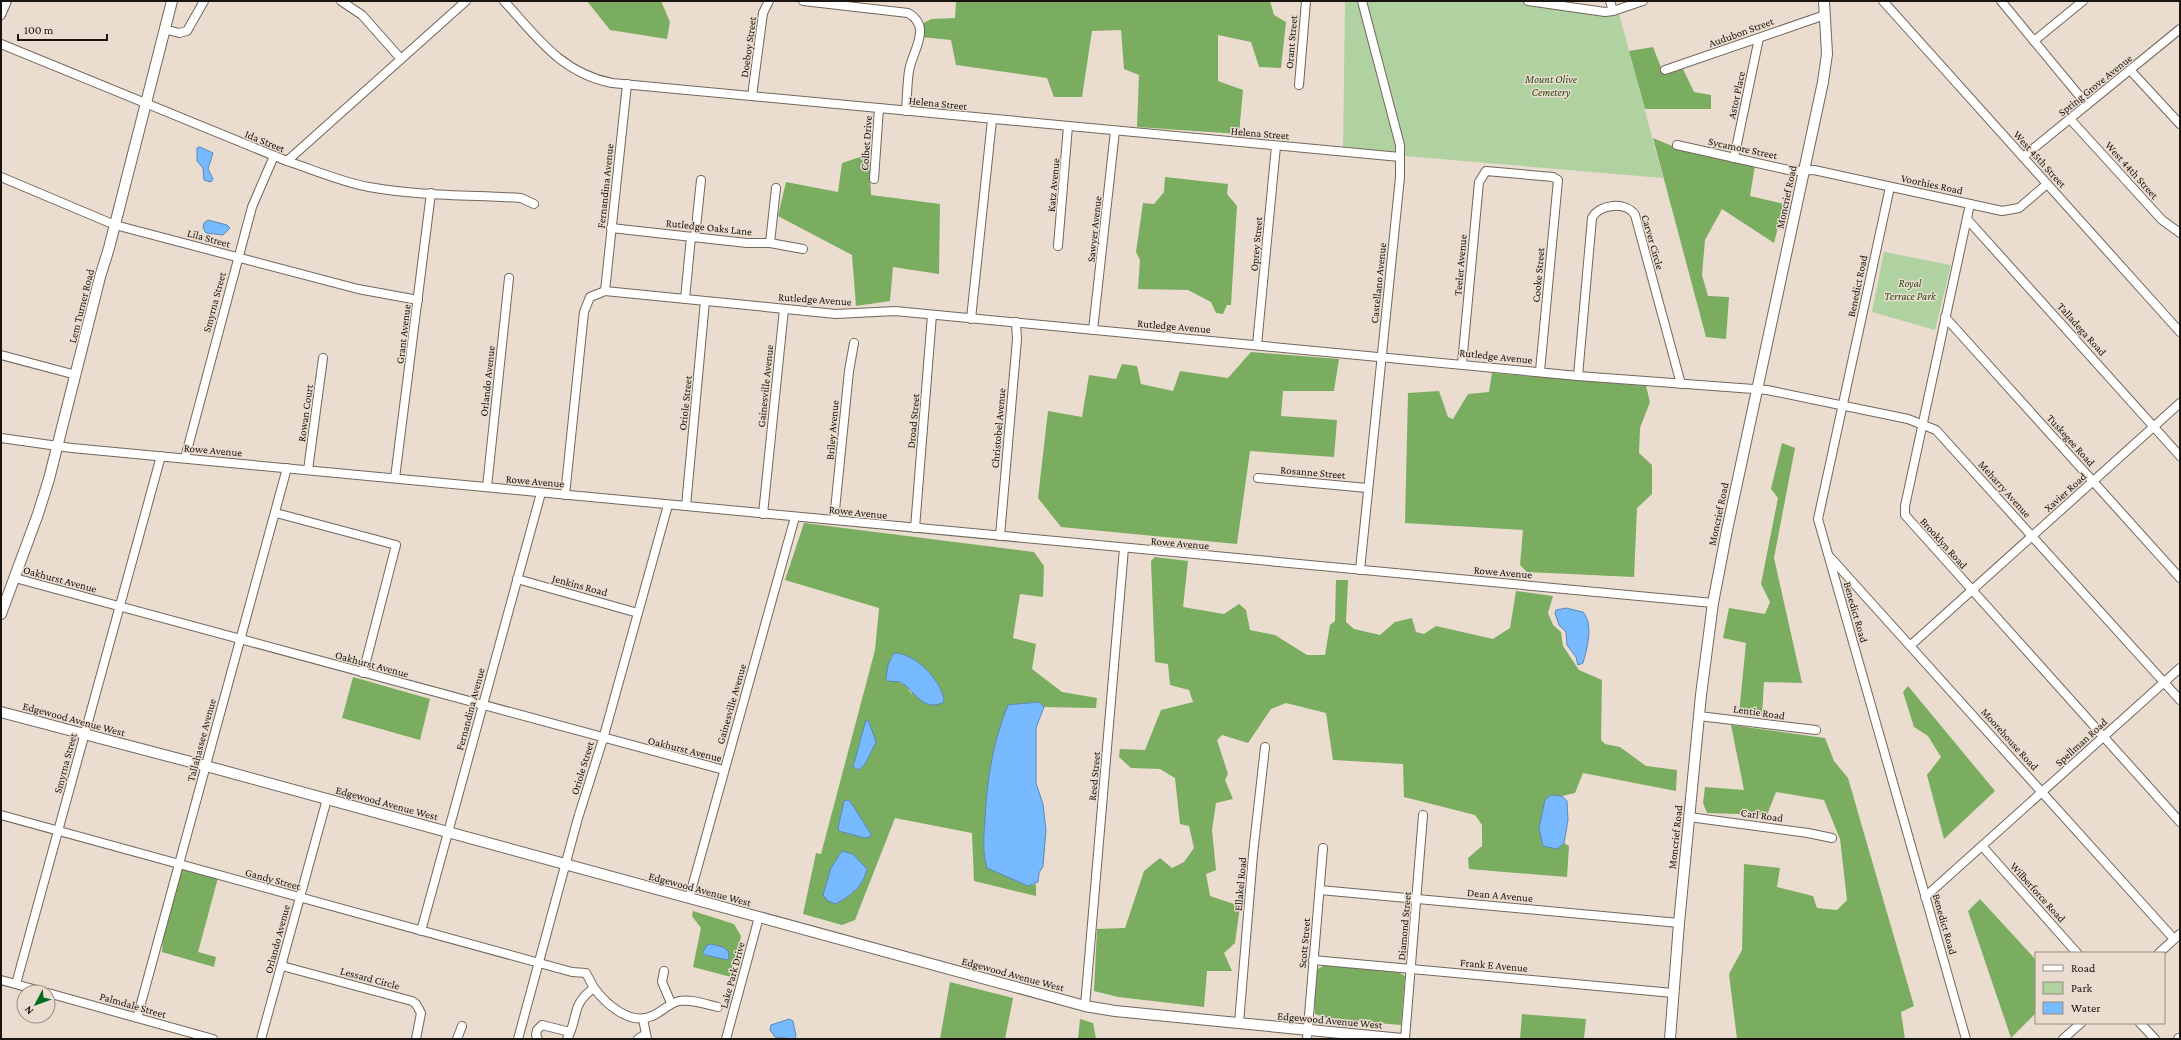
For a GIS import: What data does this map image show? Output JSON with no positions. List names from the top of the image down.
{
  "streets": {
    "main road": ["Moncrief Road", "Lem Turner Road", "Edgewood Avenue West"],
    "street": [
      "Audubon Street",
      "Orant Street",
      "Doeboy Street",
      "Spring Grove Avenue",
      "Astor Place",
      "Helena Street",
      "Ida Street",
      "Colbet Drive",
      "Sycamore Street",
      "West 45th Street",
      "West 44th Street",
      "Voorhies Road",
      "Katz Avenue",
      "Fernandina Avenue",
      "Rutledge Oaks Lane",
      "Sawyer Avenue",
      "Lila Street",
      "Carver Circle",
      "Oprey Street",
      "Teeler Avenue",
      "Cooke Street",
      "Castellano Avenue",
      "Benedict Road",
      "Rutledge Avenue",
      "Smyrna Street",
      "Talladega Road",
      "Grant Avenue",
      "Orlando Avenue",
      "Gainesville Avenue",
      "Oriole Street",
      "Rowan Court",
      "Droad Street",
      "Christobel Avenue",
      "Briley Avenue",
      "Tuskegee Road",
      "Rowe Avenue",
      "Rosanne Street",
      "Meharry Avenue",
      "Xavier Road",
      "Brooklyn Road",
      "Oakhurst Avenue",
      "Jenkins Road",
      "Lentie Road",
      "Moorehouse Road",
      "Tallahassee Avenue",
      "Spellman Road",
      "Reed Street",
      "Carl Road",
      "Gandy Street",
      "Ellakel Road",
      "Wilberforce Road",
      "Dean A Avenue",
      "Diamond Street",
      "Scott Street",
      "Frank E Avenue",
      "Lake Park Drive",
      "Lessard Circle",
      "Palmdale Street"
    ]
  },
  "crossings": [
    ["Audubon Street", "Astor Place"],
    ["Audubon Street", "Moncrief Road"],
    ["Doeboy Street", "Helena Street"],
    ["Spring Grove Avenue", "West 45th Street"],
    ["Spring Grove Avenue", "West 44th Street"],
    ["Astor Place", "Sycamore Street"],
    ["Helena Street", "Colbet Drive"],
    ["Helena Street", "Katz Avenue"],
    ["Helena Street", "Fernandina Avenue"],
    ["Helena Street", "Sawyer Avenue"],
    ["Helena Street", "Oprey Street"],
    ["Helena Street", "Castellano Avenue"],
    ["Ida Street", "Smyrna Street"],
    ["Ida Street", "Lem Turner Road"],
    ["Ida Street", "Grant Avenue"],
    ["Sycamore Street", "Voorhies Road"],
    ["Sycamore Street", "Moncrief Road"],
    ["West 45th Street", "Voorhies Road"],
    ["Voorhies Road", "Moncrief Road"],
    ["Voorhies Road", "Benedict Road"],
    ["Voorhies Road", "Brooklyn Road"],
    ["Fernandina Avenue", "Rutledge Oaks Lane"],
    ["Fernandina Avenue", "Rutledge Avenue"],
    ["Fernandina Avenue", "Rowe Avenue"],
    ["Fernandina Avenue", "Oakhurst Avenue"],
    ["Fernandina Avenue", "Jenkins Road"],
    ["Fernandina Avenue", "Edgewood Avenue West"],
    ["Fernandina Avenue", "Gandy Street"],
    ["Moncrief Road", "Rutledge Avenue"],
    ["Moncrief Road", "Rowe Avenue"],
    ["Moncrief Road", "Meharry Avenue"],
    ["Moncrief Road", "Lentie Road"],
    ["Moncrief Road", "Carl Road"],
    ["Moncrief Road", "Dean A Avenue"],
    ["Moncrief Road", "Frank E Avenue"],
    ["Sawyer Avenue", "Rutledge Avenue"],
    ["Lila Street", "Smyrna Street"],
    ["Lila Street", "Lem Turner Road"],
    ["Lila Street", "Grant Avenue"],
    ["Carver Circle", "Rutledge Avenue"],
    ["Oprey Street", "Rutledge Avenue"],
    ["Teeler Avenue", "Cooke Street"],
    ["Teeler Avenue", "Rutledge Avenue"],
    ["Cooke Street", "Rutledge Avenue"],
    ["Castellano Avenue", "Rutledge Avenue"],
    ["Castellano Avenue", "Rowe Avenue"],
    ["Castellano Avenue", "Rosanne Street"],
    ["Benedict Road", "Meharry Avenue"],
    ["Benedict Road", "Moorehouse Road"],
    ["Benedict Road", "Spellman Road"],
    ["Rutledge Avenue", "Gainesville Avenue"],
    ["Rutledge Avenue", "Oriole Street"],
    ["Rutledge Avenue", "Droad Street"],
    ["Rutledge Avenue", "Christobel Avenue"],
    ["Rutledge Avenue", "Rowe Avenue"],
    ["Rutledge Avenue", "Meharry Avenue"],
    ["Smyrna Street", "Rowe Avenue"],
    ["Smyrna Street", "Oakhurst Avenue"],
    ["Smyrna Street", "Edgewood Avenue West"],
    ["Smyrna Street", "Gandy Street"],
    ["Lem Turner Road", "Rowe Avenue"],
    ["Lem Turner Road", "Oakhurst Avenue"],
    ["Talladega Road", "Xavier Road"],
    ["Talladega Road", "Brooklyn Road"],
    ["Grant Avenue", "Rowe Avenue"],
    ["Orlando Avenue", "Rowe Avenue"],
    ["Orlando Avenue", "Edgewood Avenue West"],
    ["Orlando Avenue", "Gandy Street"],
    ["Orlando Avenue", "Lessard Circle"],
    ["Gainesville Avenue", "Rowe Avenue"],
    ["Gainesville Avenue", "Oakhurst Avenue"],
    ["Gainesville Avenue", "Edgewood Avenue West"],
    ["Oriole Street", "Rowe Avenue"],
    ["Oriole Street", "Oakhurst Avenue"],
    ["Oriole Street", "Jenkins Road"],
    ["Oriole Street", "Edgewood Avenue West"],
    ["Oriole Street", "Gandy Street"],
    ["Rowan Court", "Rowe Avenue"],
    ["Droad Street", "Rowe Avenue"],
    ["Christobel Avenue", "Rowe Avenue"],
    ["Briley Avenue", "Rowe Avenue"],
    ["Tuskegee Road", "Xavier Road"],
    ["Tuskegee Road", "Brooklyn Road"],
    ["Rowe Avenue", "Tallahassee Avenue"],
    ["Rowe Avenue", "Reed Street"],
    ["Meharry Avenue", "Xavier Road"],
    ["Meharry Avenue", "Brooklyn Road"],
    ["Meharry Avenue", "Spellman Road"],
    ["Xavier Road", "Brooklyn Road"],
    ["Xavier Road", "Moorehouse Road"],
    ["Brooklyn Road", "Spellman Road"],
    ["Oakhurst Avenue", "Tallahassee Avenue"],
    ["Edgewood Avenue West", "Tallahassee Avenue"],
    ["Edgewood Avenue West", "Reed Street"],
    ["Edgewood Avenue West", "Ellakel Road"],
    ["Edgewood Avenue West", "Scott Street"],
    ["Edgewood Avenue West", "Lake Park Drive"],
    ["Moorehouse Road", "Spellman Road"],
    ["Tallahassee Avenue", "Gandy Street"],
    ["Tallahassee Avenue", "Palmdale Street"],
    ["Spellman Road", "Wilberforce Road"],
    ["Dean A Avenue", "Diamond Street"],
    ["Dean A Avenue", "Scott Street"],
    ["Diamond Street", "Frank E Avenue"],
    ["Scott Street", "Frank E Avenue"]
  ],
  "parks": ["Mount Olive Cemetery", "Royal Terrace Park"],
  "legend": ["Road", "Park", "Water"],
  "scale_bar": "100 m",
  "north": "bottom left"
}
